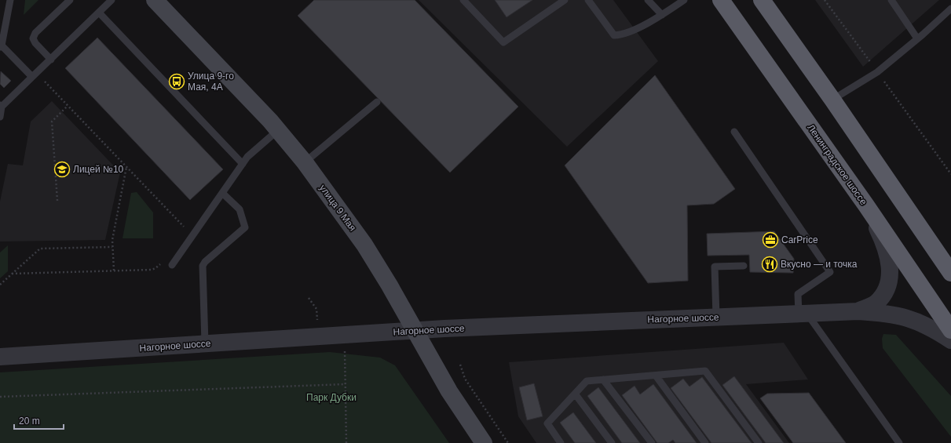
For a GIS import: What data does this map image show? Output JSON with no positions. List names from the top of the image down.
{
  "streets": {
    "highway": ["Ленинградское шоссе"],
    "main road": ["улица 9 Мая"],
    "street": ["Нагорное шоссе"]
  },
  "crossings": [
    ["улица 9 Мая", "Нагорное шоссе"]
  ],
  "parks": ["Парк Дубки"],
  "places": {
    "bus stop": ["Улица 9-го Мая, 4А"],
    "school or university": ["Лицей №10"],
    "office": ["CarPrice"],
    "restaurant": ["Вкусно — и точка"]
  },
  "scale_bar": "20 m"
}
